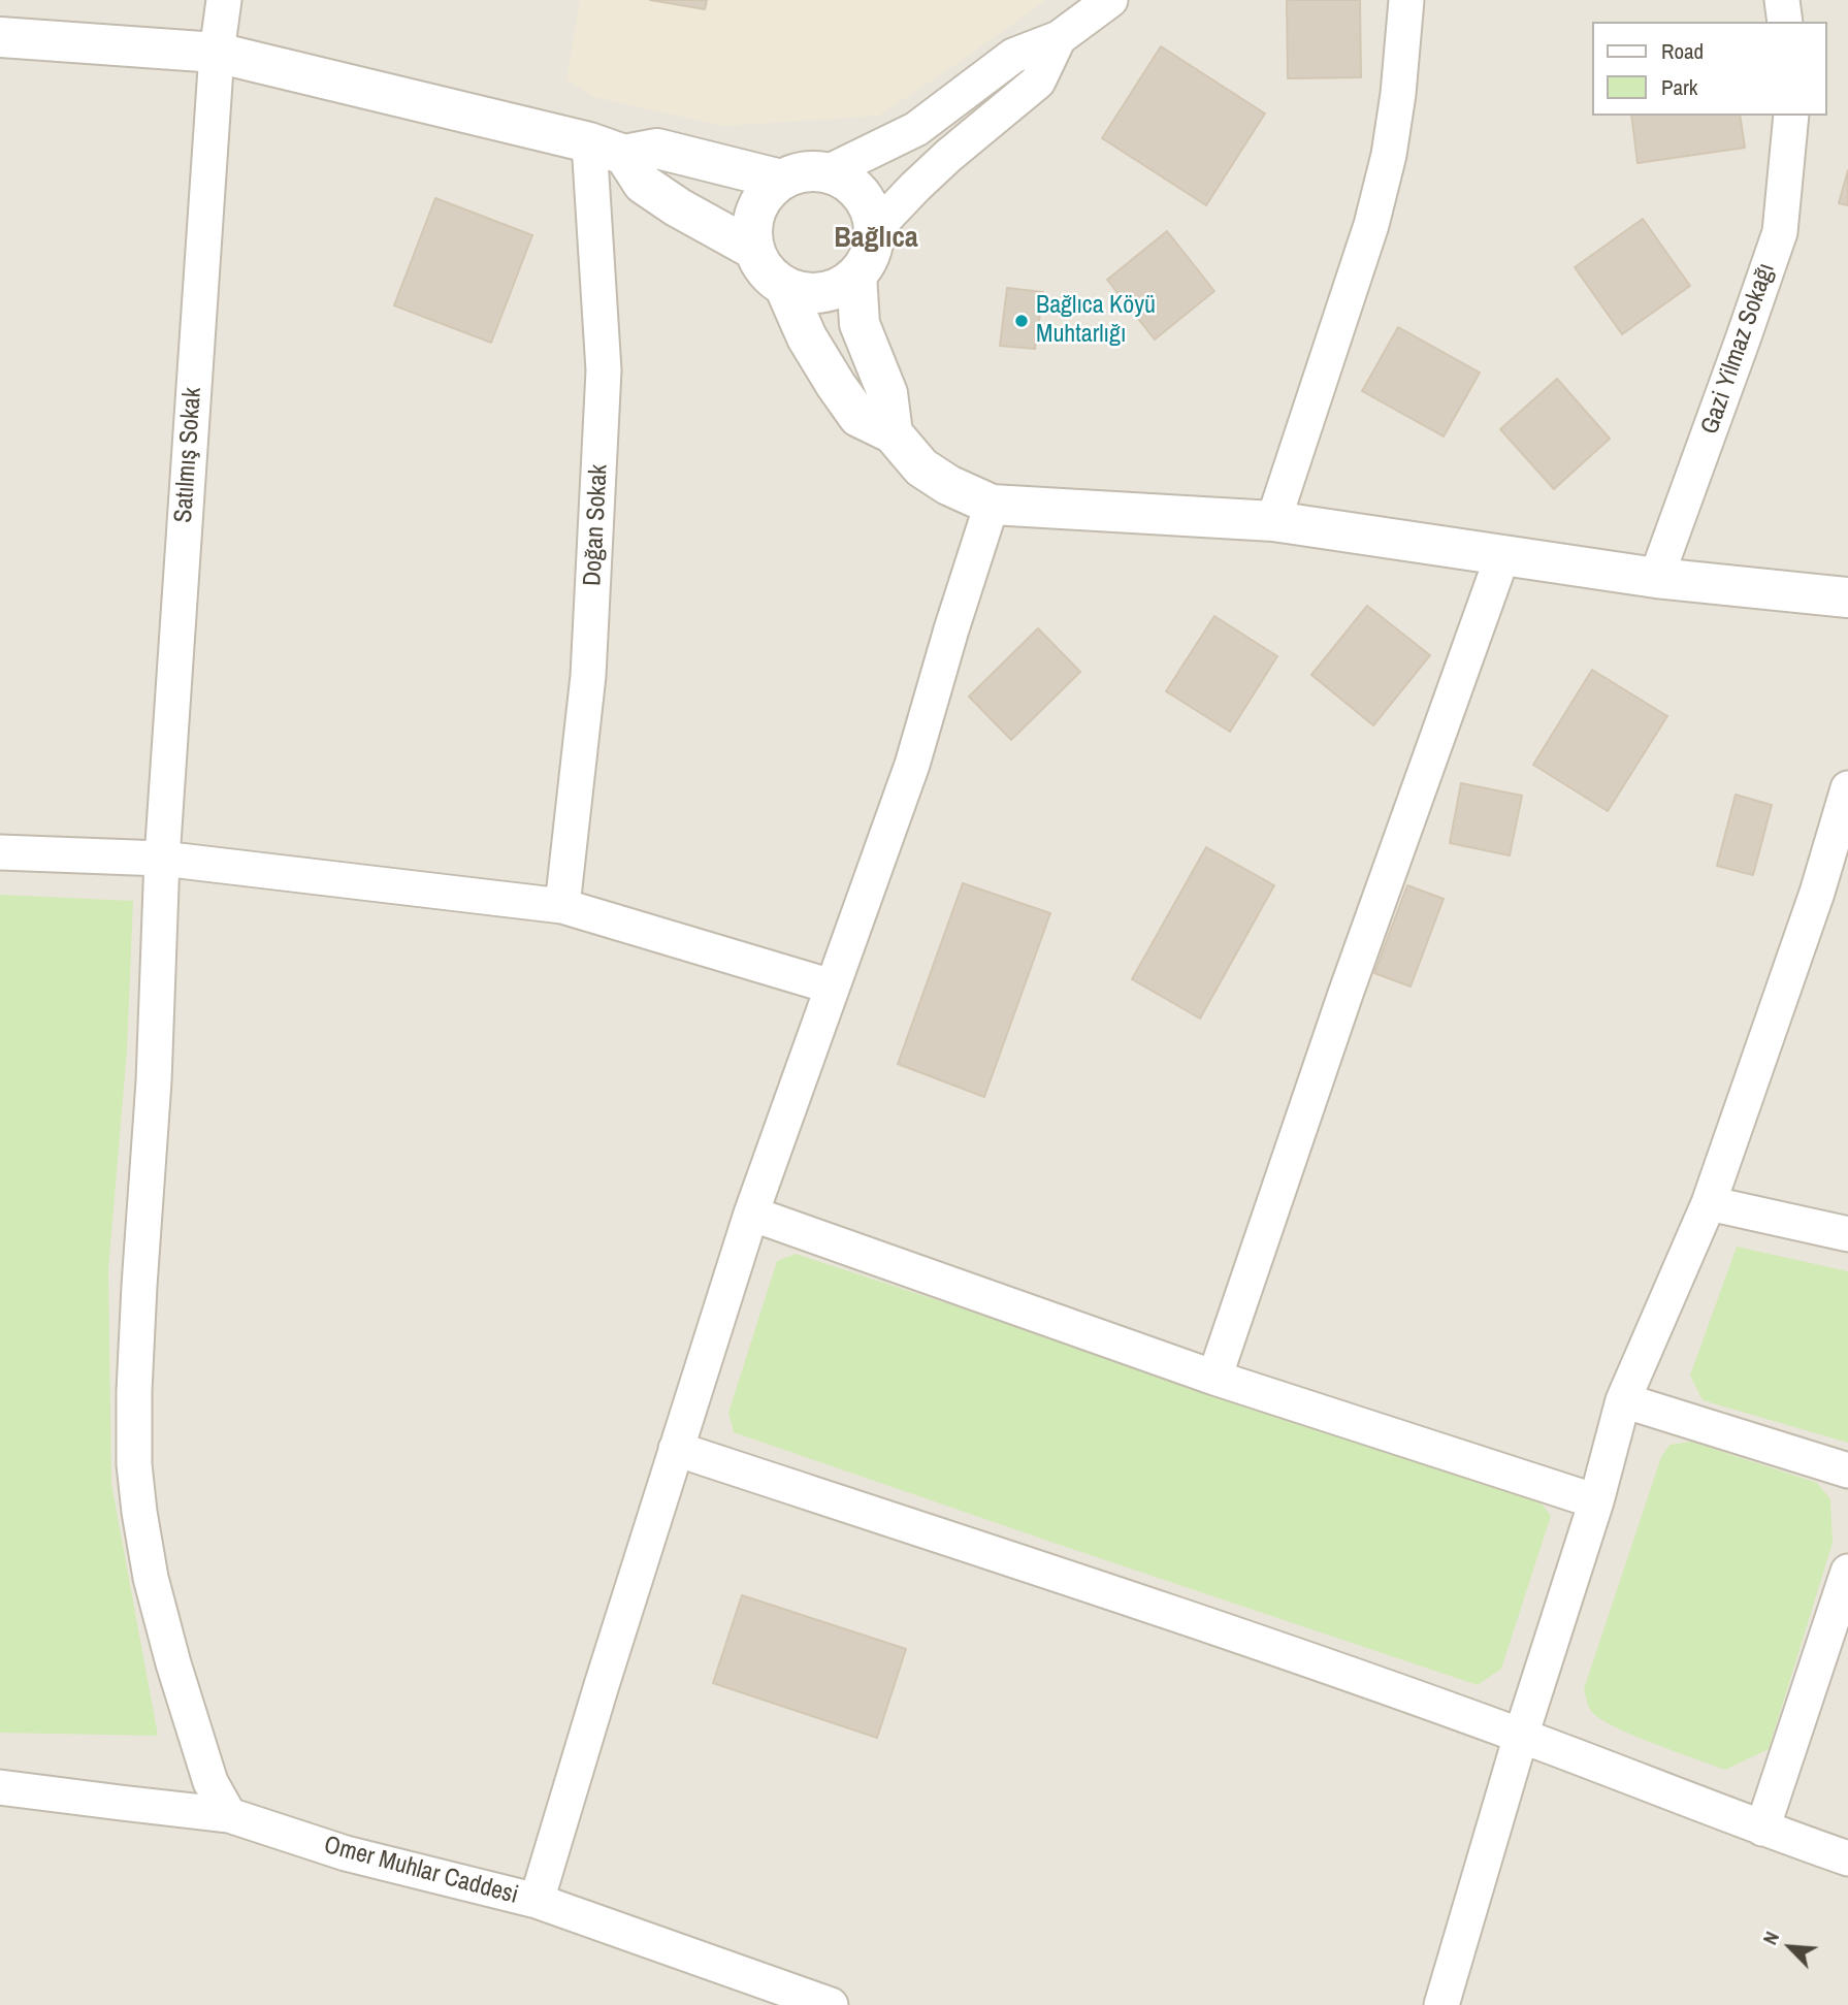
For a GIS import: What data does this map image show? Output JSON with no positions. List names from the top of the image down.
{
  "streets": {
    "street": [
      "Gazi Yilmaz Sokağı",
      "Satılmış Sokak",
      "Doğan Sokak",
      "Omer Muhlar Caddesi"
    ]
  },
  "crossings": [
    ["Satılmış Sokak", "Omer Muhlar Caddesi"]
  ],
  "districts": ["Bağlıca"],
  "places": ["Bağlıca Köyü Muhtarlığı"],
  "legend": ["Road", "Park"],
  "north": "top left"
}
